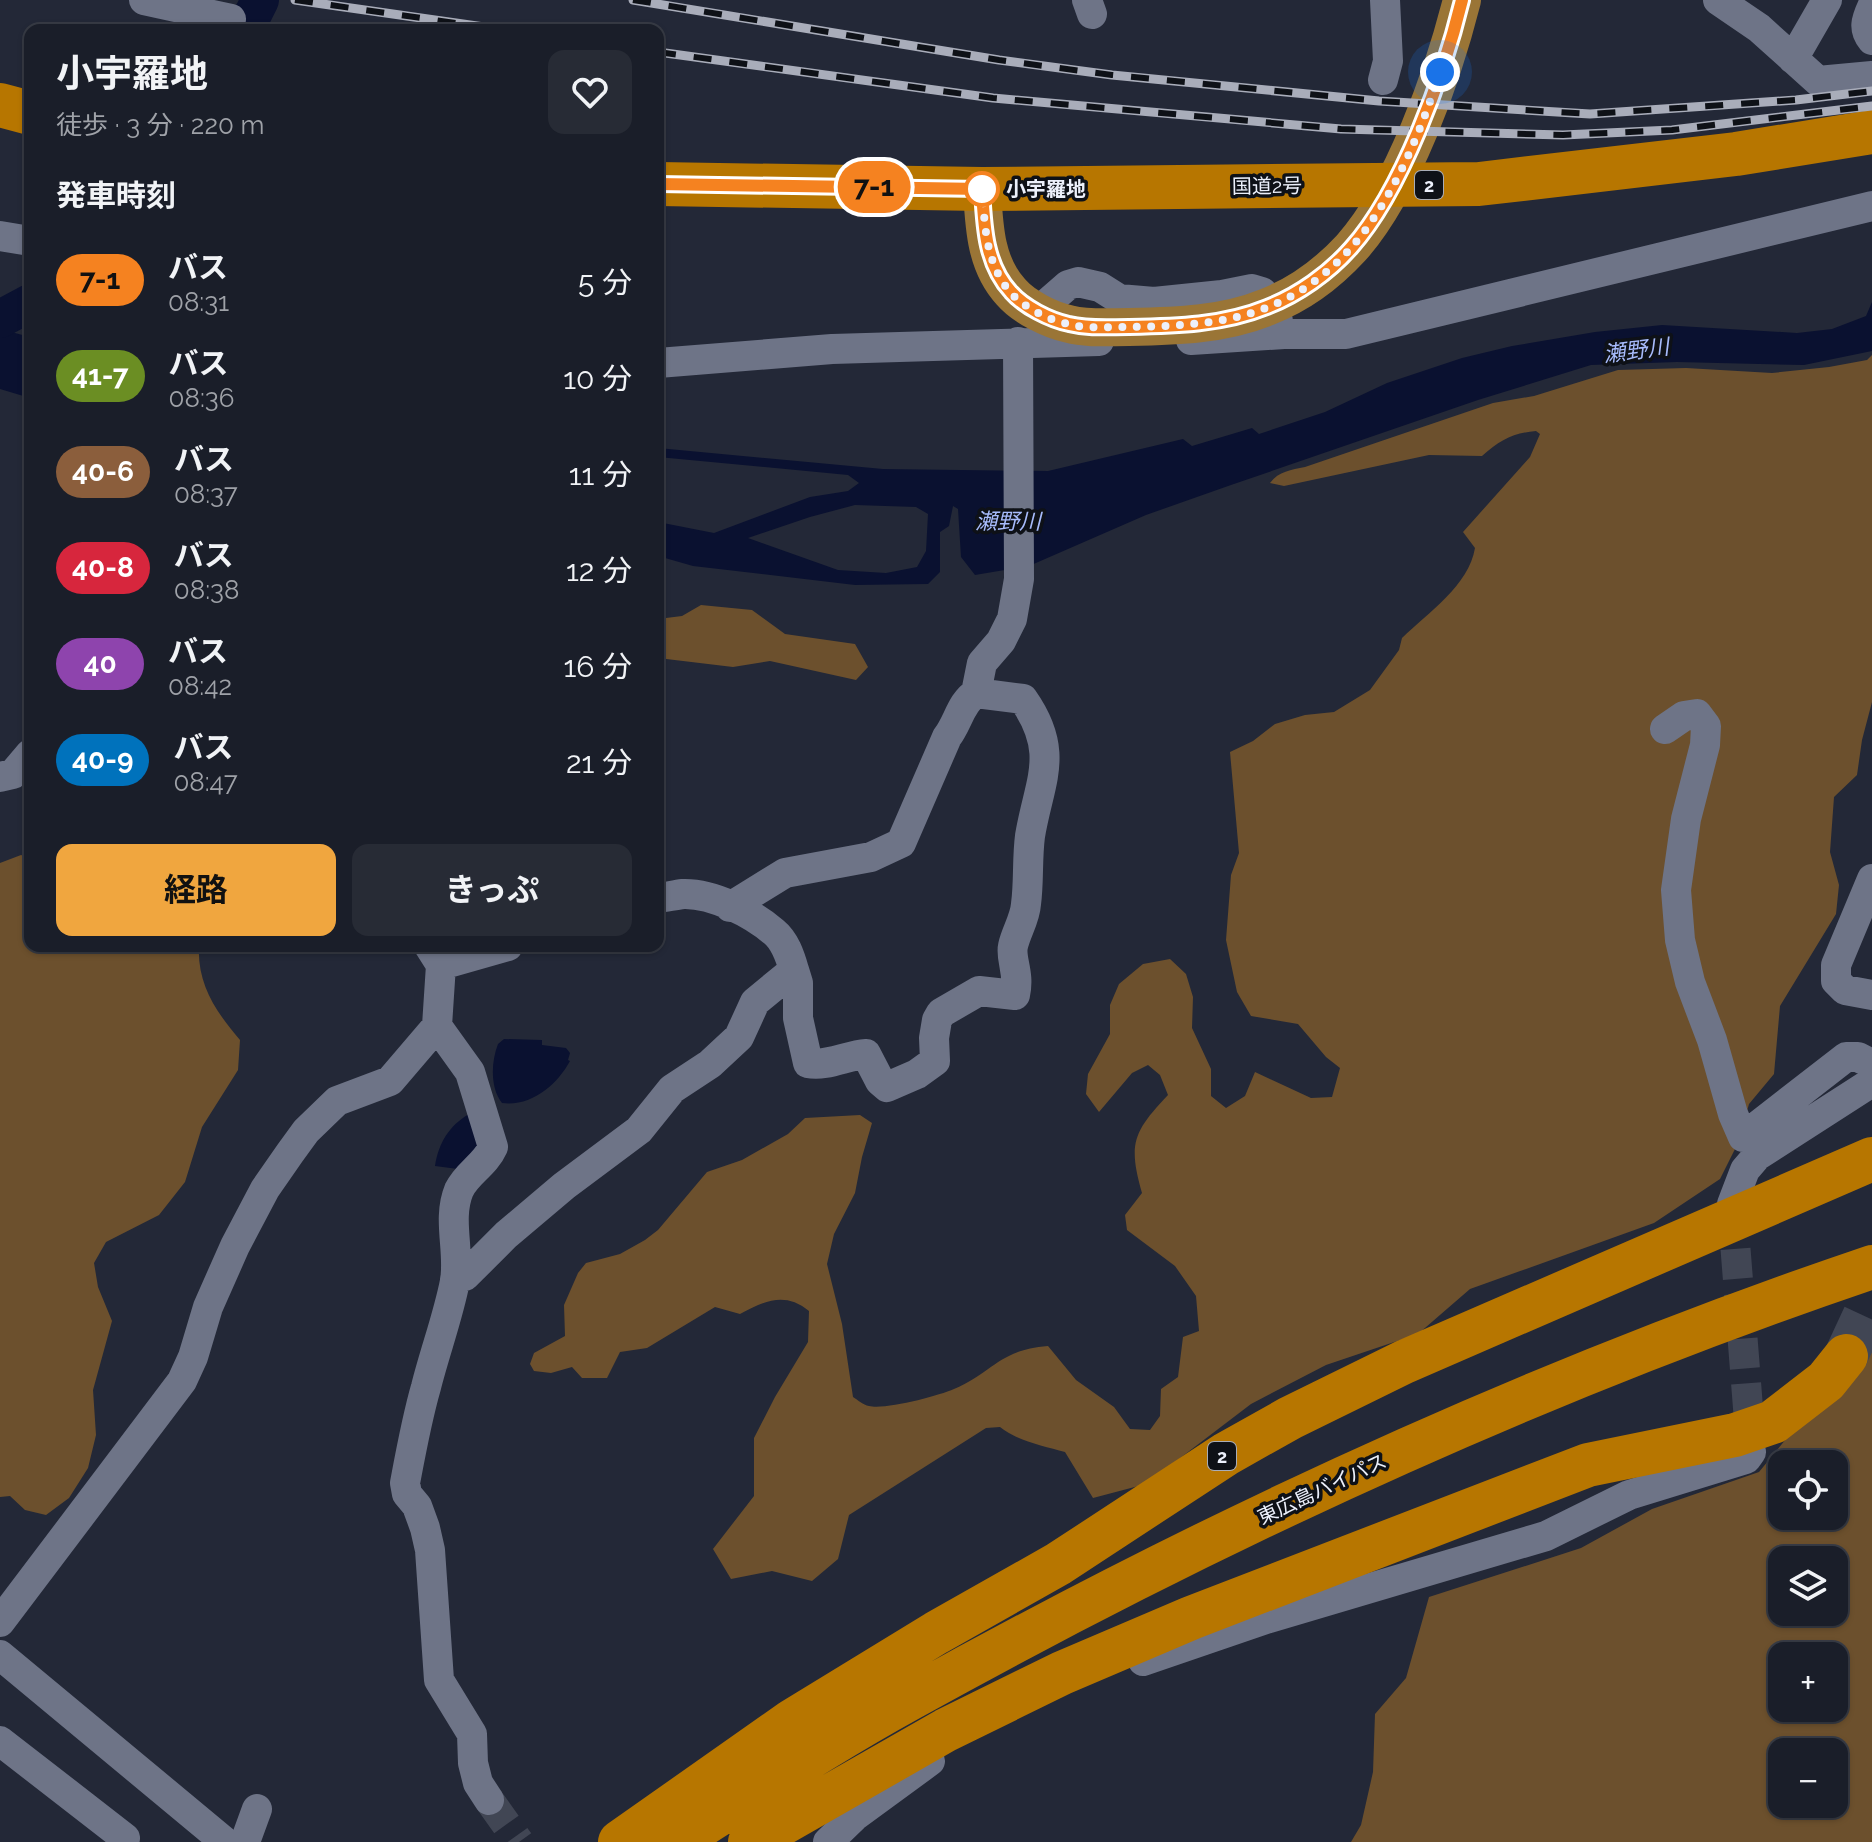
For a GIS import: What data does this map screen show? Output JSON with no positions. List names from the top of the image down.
{
  "streets": {
    "highway": ["2", "国道2号", "東広島バイパス"]
  },
  "water": ["瀬野川"],
  "places": ["小宇羅地"],
  "lines": ["bus line 7-1"],
  "page": {
    "on_map": "7-1",
    "heading": [
      ["小宇羅地", "徒歩 · 3 分 · 220 m"],
      "発車時刻"
    ],
    "list": [
      {
        "mark": "7-1",
        "name": "バス",
        "note": "08:31",
        "value": "5 分"
      },
      {
        "mark": "41-7",
        "name": "バス",
        "note": "08:36",
        "value": "10 分"
      },
      {
        "mark": "40-6",
        "name": "バス",
        "note": "08:37",
        "value": "11 分"
      },
      {
        "mark": "40-8",
        "name": "バス",
        "note": "08:38",
        "value": "12 分"
      },
      {
        "mark": "40",
        "name": "バス",
        "note": "08:42",
        "value": "16 分"
      },
      {
        "mark": "40-9",
        "name": "バス",
        "note": "08:47",
        "value": "21 分"
      }
    ],
    "buttons": ["経路", "きっぷ"],
    "map_buttons": ["+", "−"]
  }
}
